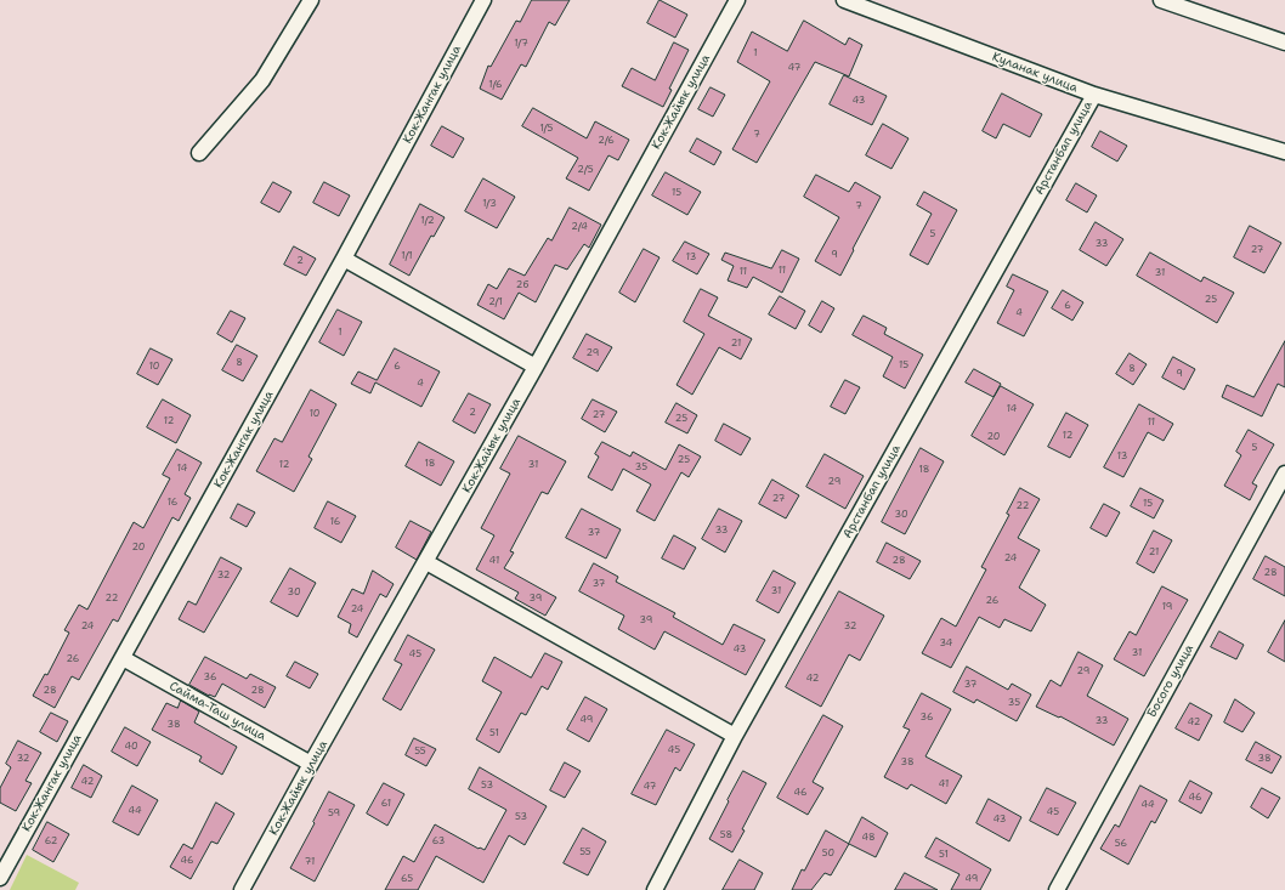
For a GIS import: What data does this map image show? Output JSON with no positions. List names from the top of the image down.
{
  "streets": {
    "street": [
      "Куланак улица",
      "Кок-Жангак улица",
      "Кок-Жайык улица",
      "Арстанбап улица",
      "Босого улица",
      "Сайма-Таш улица"
    ]
  },
  "crossings": [
    ["Куланак улица", "Арстанбап улица"],
    ["Кок-Жангак улица", "Сайма-Таш улица"],
    ["Кок-Жайык улица", "Сайма-Таш улица"]
  ],
  "house_numbers": [
    "1/7",
    "1",
    "47",
    "1/6",
    "43",
    "1/5",
    "7",
    "2/6",
    "2/5",
    "15",
    "1/3",
    "7",
    "1/2",
    "2/4",
    "5",
    "33",
    "27",
    "9",
    "1/1",
    "13",
    "2",
    "11",
    "11",
    "31",
    "2б",
    "25",
    "2/1",
    "6",
    "4",
    "1",
    "21",
    "29",
    "8",
    "15",
    "10",
    "6",
    "8",
    "9",
    "4",
    "14",
    "2",
    "10",
    "27",
    "25",
    "12",
    "11",
    "12",
    "20",
    "5",
    "13",
    "25",
    "18",
    "12",
    "31",
    "35",
    "14",
    "18",
    "29",
    "27",
    "16",
    "15",
    "22",
    "30",
    "16",
    "33",
    "37",
    "20",
    "21",
    "24",
    "41",
    "28",
    "28",
    "32",
    "37",
    "31",
    "30",
    "22",
    "39",
    "26",
    "19",
    "24",
    "39",
    "24",
    "32",
    "34",
    "43",
    "31",
    "45",
    "26",
    "29",
    "36",
    "42",
    "37",
    "28",
    "28",
    "35",
    "36",
    "49",
    "33",
    "42",
    "38",
    "51",
    "40",
    "45",
    "55",
    "32",
    "38",
    "38",
    "42",
    "41",
    "53",
    "47",
    "46",
    "46",
    "61",
    "44",
    "44",
    "45",
    "59",
    "53",
    "43",
    "58",
    "48",
    "62",
    "63",
    "56",
    "55",
    "50",
    "51",
    "46",
    "71",
    "65",
    "49"
  ]
}
